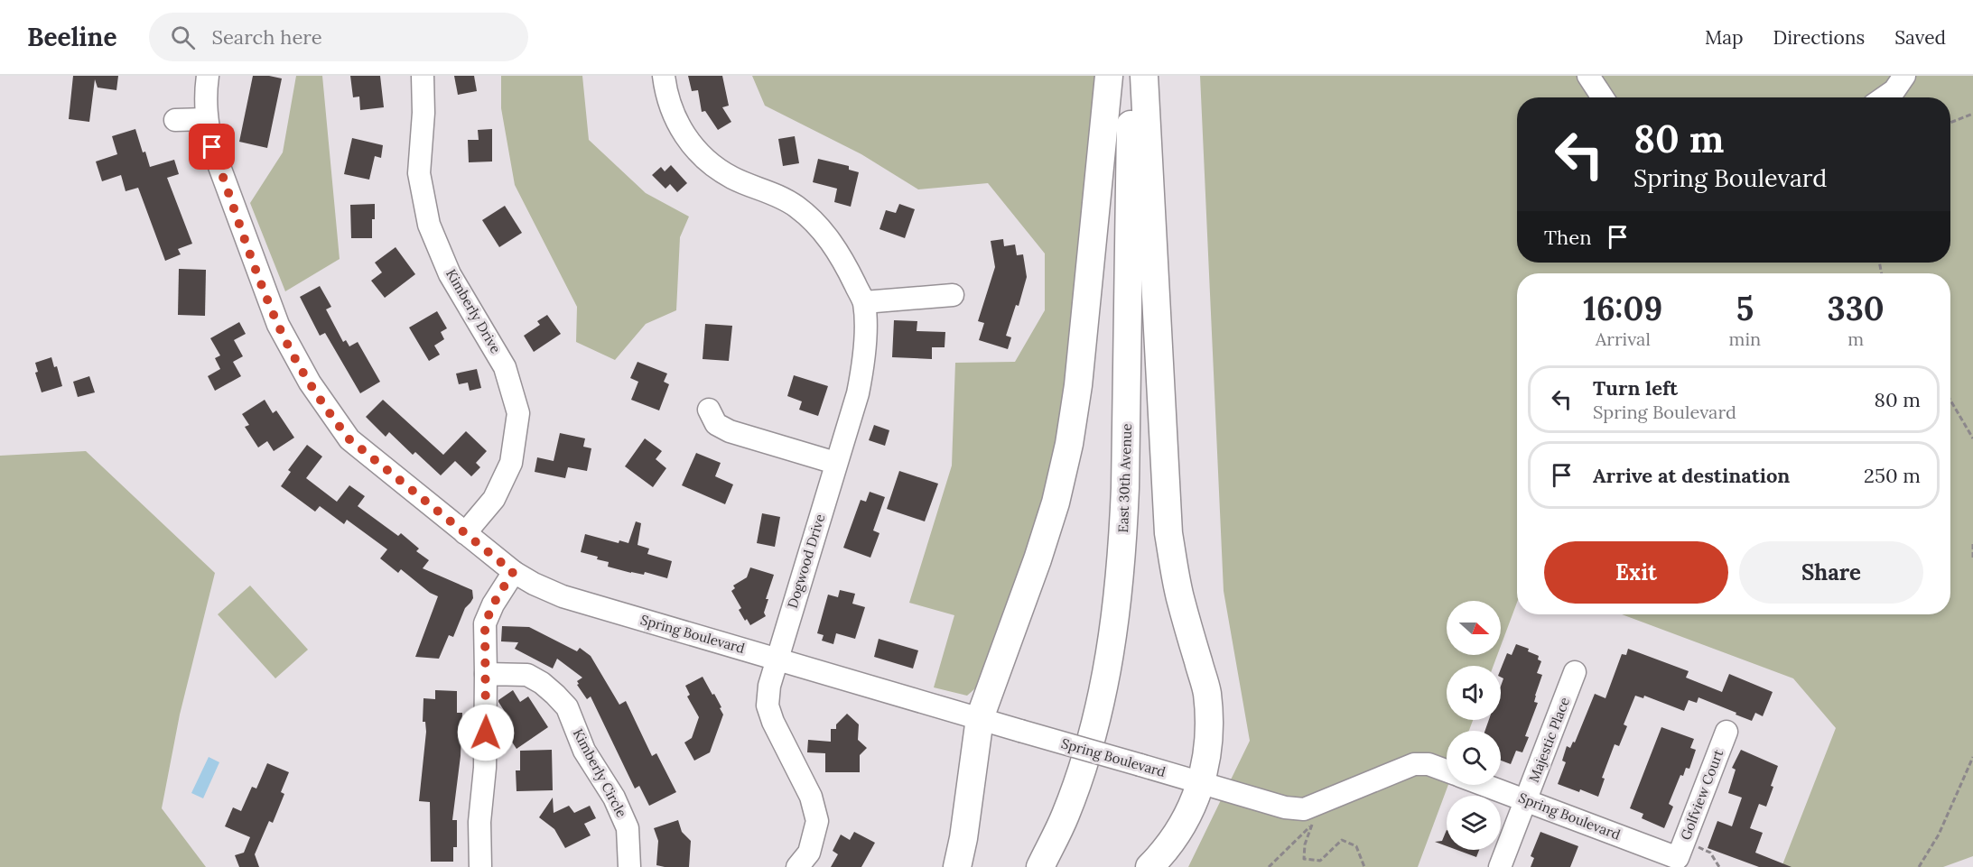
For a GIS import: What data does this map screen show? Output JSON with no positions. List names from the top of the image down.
{
  "streets": {
    "main road": ["East 30th Avenue"],
    "street": [
      "Kimberly Drive",
      "Dogwood Drive",
      "Spring Boulevard",
      "Majestic Place",
      "Kimberly Circle",
      "Golfview Court"
    ]
  },
  "crossings": [
    ["Kimberly Drive", "Spring Boulevard"],
    ["Dogwood Drive", "Spring Boulevard"],
    ["Spring Boulevard", "Majestic Place"],
    ["Spring Boulevard", "Golfview Court"]
  ],
  "north": "right",
  "page": {
    "header": "Beeline",
    "search": "Search here",
    "nav": ["Map", "Directions", "Saved"],
    "turn": ["80 m", "Spring Boulevard"],
    "then": "Then",
    "eta": [
      "16:09",
      "Arrival",
      "5",
      "min",
      "330",
      "m"
    ],
    "list": [
      {
        "name": "Turn left",
        "note": "Spring Boulevard",
        "value": "80 m"
      },
      {
        "name": "Arrive at destination",
        "value": "250 m"
      }
    ],
    "buttons": ["Exit", "Share"]
  }
}
